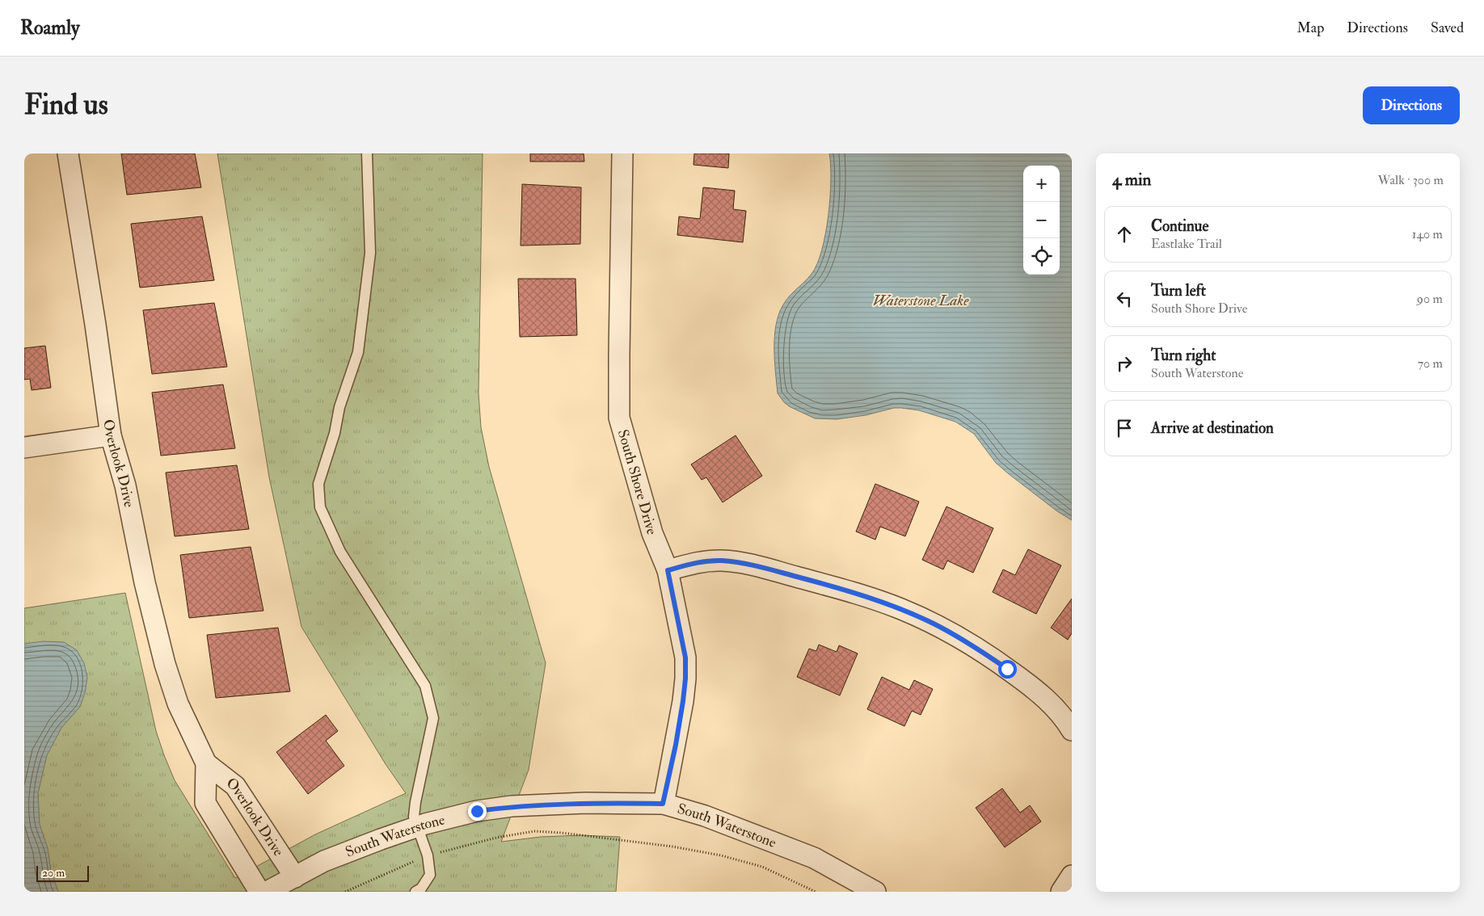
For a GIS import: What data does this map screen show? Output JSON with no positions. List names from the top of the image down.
{
  "streets": {
    "street": ["Overlook Drive", "South Shore Drive", "South Waterstone"]
  },
  "crossings": [
    ["Overlook Drive", "South Waterstone"],
    ["South Shore Drive", "South Waterstone"]
  ],
  "water": ["Waterstone Lake"],
  "scale_bar": "20 m",
  "page": {
    "header": "Roamly",
    "nav": ["Map", "Directions", "Saved"],
    "buttons": "Directions",
    "title": "Find us",
    "heading": ["4 min", "Walk · 300 m"],
    "map_buttons": ["+", "−"],
    "list": [
      ["Continue", "Eastlake Trail", "140 m"],
      ["Turn left", "South Shore Drive", "90 m"],
      ["Turn right", "South Waterstone", "70 m"],
      "Arrive at destination"
    ],
    "scale": "20 m"
  }
}
